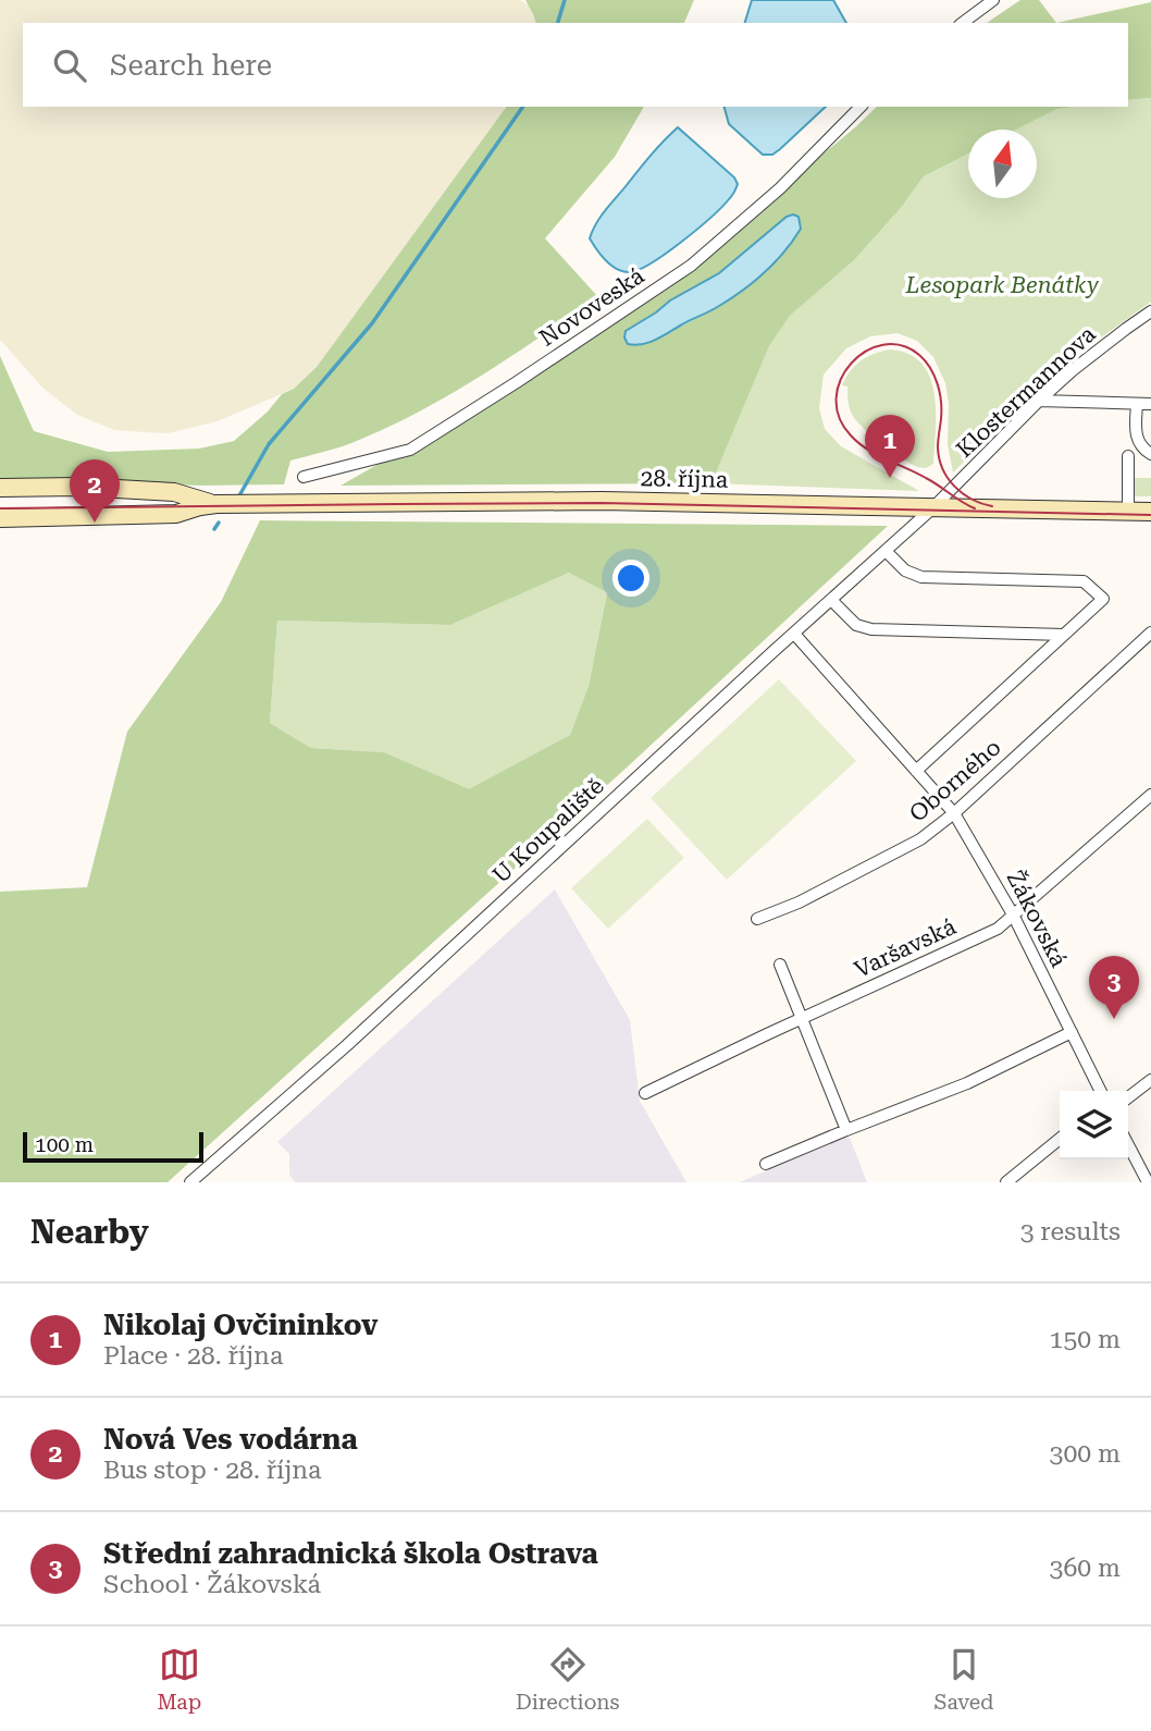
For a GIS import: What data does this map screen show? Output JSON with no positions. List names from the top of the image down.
{
  "streets": {
    "main road": ["28. října"],
    "street": [
      "Novoveská",
      "Klostermannova",
      "Oborného",
      "U Koupaliště",
      "Žákovská",
      "Varšavská"
    ]
  },
  "crossings": [
    ["Klostermannova", "28. října"],
    ["Klostermannova", "U Koupaliště"],
    ["28. října", "U Koupaliště"],
    ["Oborného", "Žákovská"],
    ["U Koupaliště", "Žákovská"],
    ["Žákovská", "Varšavská"]
  ],
  "parks": ["Lesopark Benátky"],
  "scale_bar": "100 m",
  "north": "top",
  "page": {
    "search": "Search here",
    "pins": ["1", "2", "3"],
    "scale": "100 m",
    "heading": ["Nearby", "3 results"],
    "list": [
      {
        "mark": "1",
        "name": "Nikolaj Ovčininkov",
        "note": "Place · 28. října",
        "value": "150 m"
      },
      {
        "mark": "2",
        "name": "Nová Ves vodárna",
        "note": "Bus stop · 28. října",
        "value": "300 m"
      },
      {
        "mark": "3",
        "name": "Střední zahradnická škola Ostrava",
        "note": "School · Žákovská",
        "value": "360 m"
      }
    ],
    "nav": ["Map", "Directions", "Saved"]
  }
}
